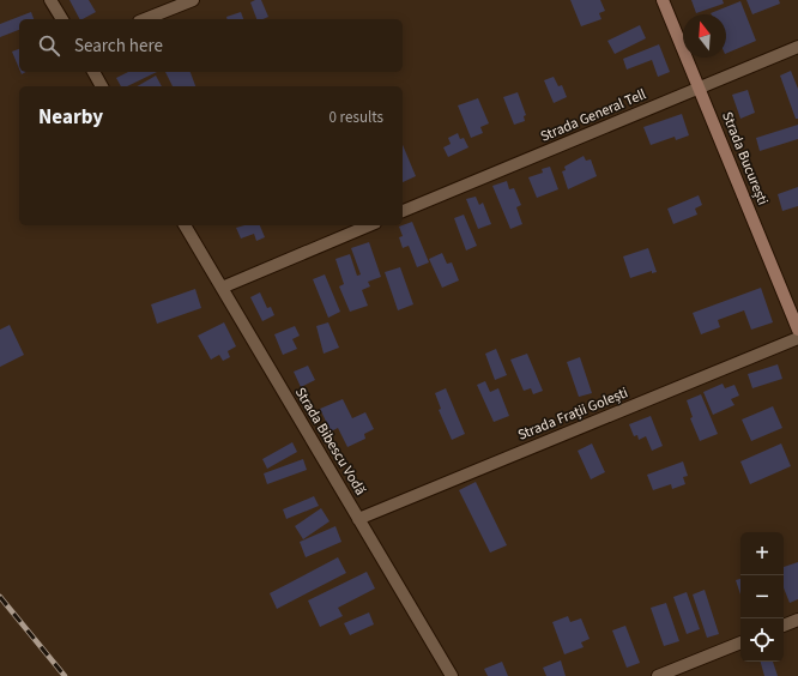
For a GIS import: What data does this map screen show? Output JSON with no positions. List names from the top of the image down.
{
  "streets": {
    "street": [
      "Strada General Tell",
      "Strada București",
      "Strada Frații Golești",
      "Strada Bibescu Vodă"
    ]
  },
  "crossings": [
    ["Strada General Tell", "Strada București"],
    ["Strada Frații Golești", "Strada Bibescu Vodă"]
  ],
  "north": "top",
  "page": {
    "search": "Search here",
    "heading": ["Nearby", "0 results"],
    "map_buttons": ["+", "−"]
  }
}
